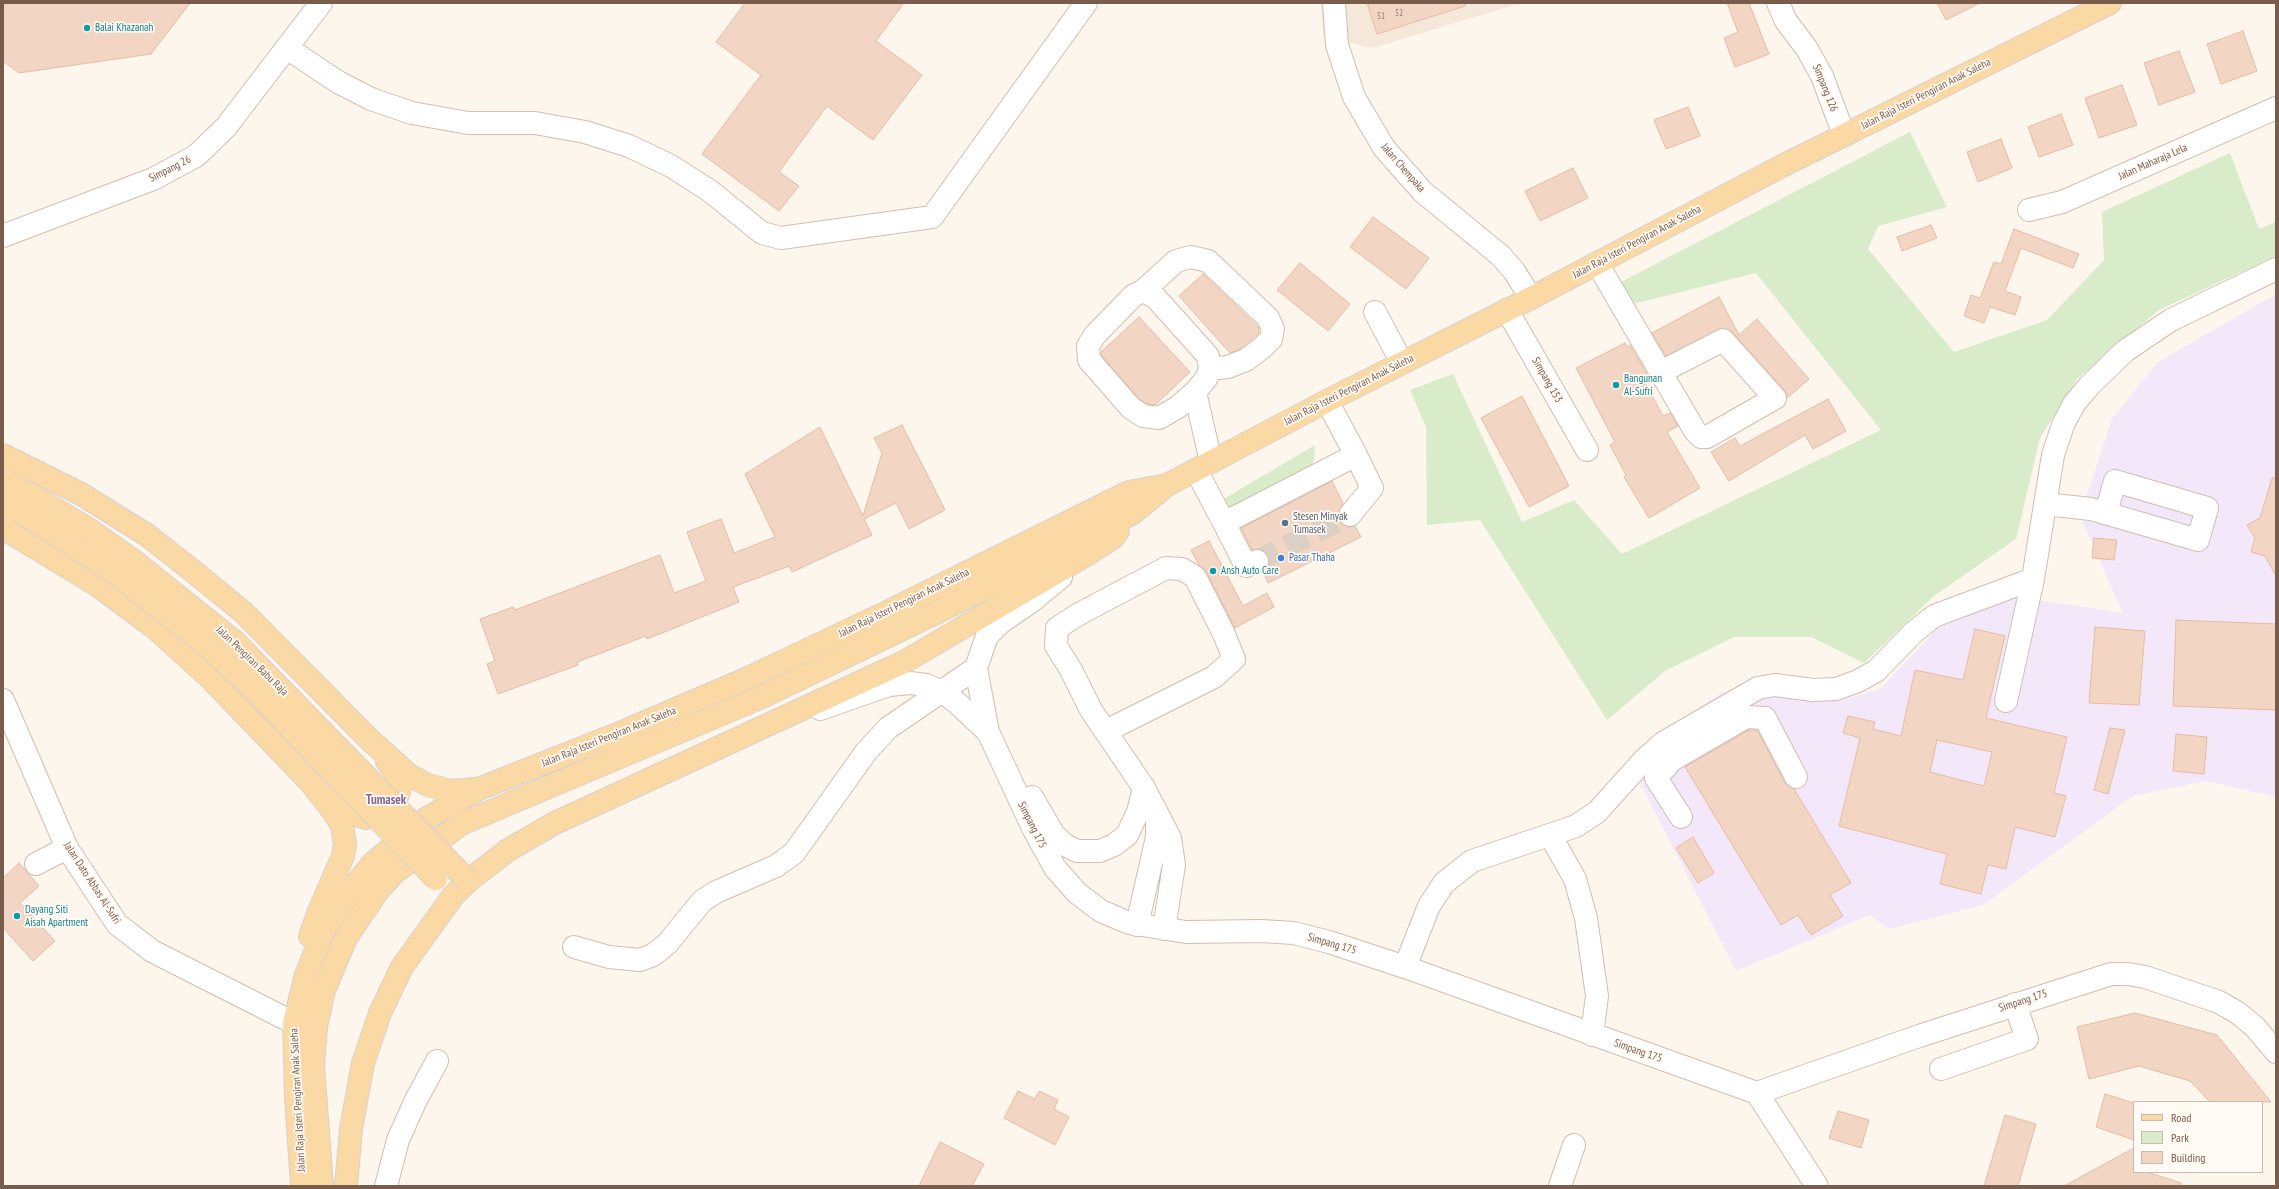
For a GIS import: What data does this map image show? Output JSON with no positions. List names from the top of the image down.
{
  "streets": {
    "main road": ["Jalan Raja Isteri Pengiran Anak Saleha", "Jalan Pengiran Babu Raja"],
    "street": [
      "Simpang 126",
      "Jalan Maharaja Lela",
      "Jalan Chempaka",
      "Simpang 26",
      "Simpang 153",
      "Simpang 175",
      "Jalan Dato Abbas Al-Sufri"
    ]
  },
  "crossings": [
    ["Simpang 126", "Jalan Raja Isteri Pengiran Anak Saleha"],
    ["Jalan Raja Isteri Pengiran Anak Saleha", "Jalan Chempaka"],
    ["Jalan Raja Isteri Pengiran Anak Saleha", "Simpang 153"],
    ["Jalan Raja Isteri Pengiran Anak Saleha", "Jalan Dato Abbas Al-Sufri"]
  ],
  "districts": ["Tumasek"],
  "places": [
    "Balai Khazanah",
    "Bangunan Al-Sufri",
    "Stesen Minyak Tumasek",
    "Pasar Thaha",
    "Ansh Auto Care",
    "Dayang Siti Aisah Apartment"
  ],
  "house_numbers": ["52", "51"],
  "legend": ["Road", "Park", "Building"]
}
